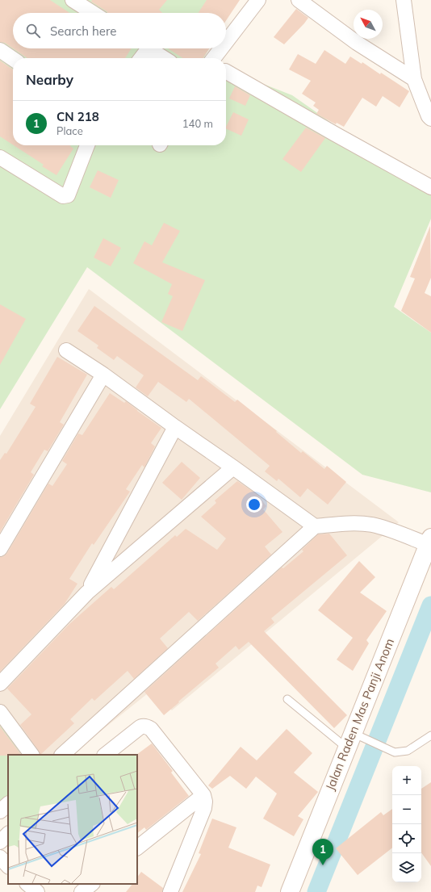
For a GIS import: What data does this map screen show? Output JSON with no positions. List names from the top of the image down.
{
  "streets": {
    "street": ["Jalan Raden Mas Panji Anom"]
  },
  "north": "top left",
  "page": {
    "search": "Search here",
    "heading": "Nearby",
    "list": [
      {
        "mark": "1",
        "name": "CN 218",
        "note": "Place",
        "value": "140 m"
      }
    ],
    "map_buttons": ["+", "−"],
    "pins": "1"
  }
}
